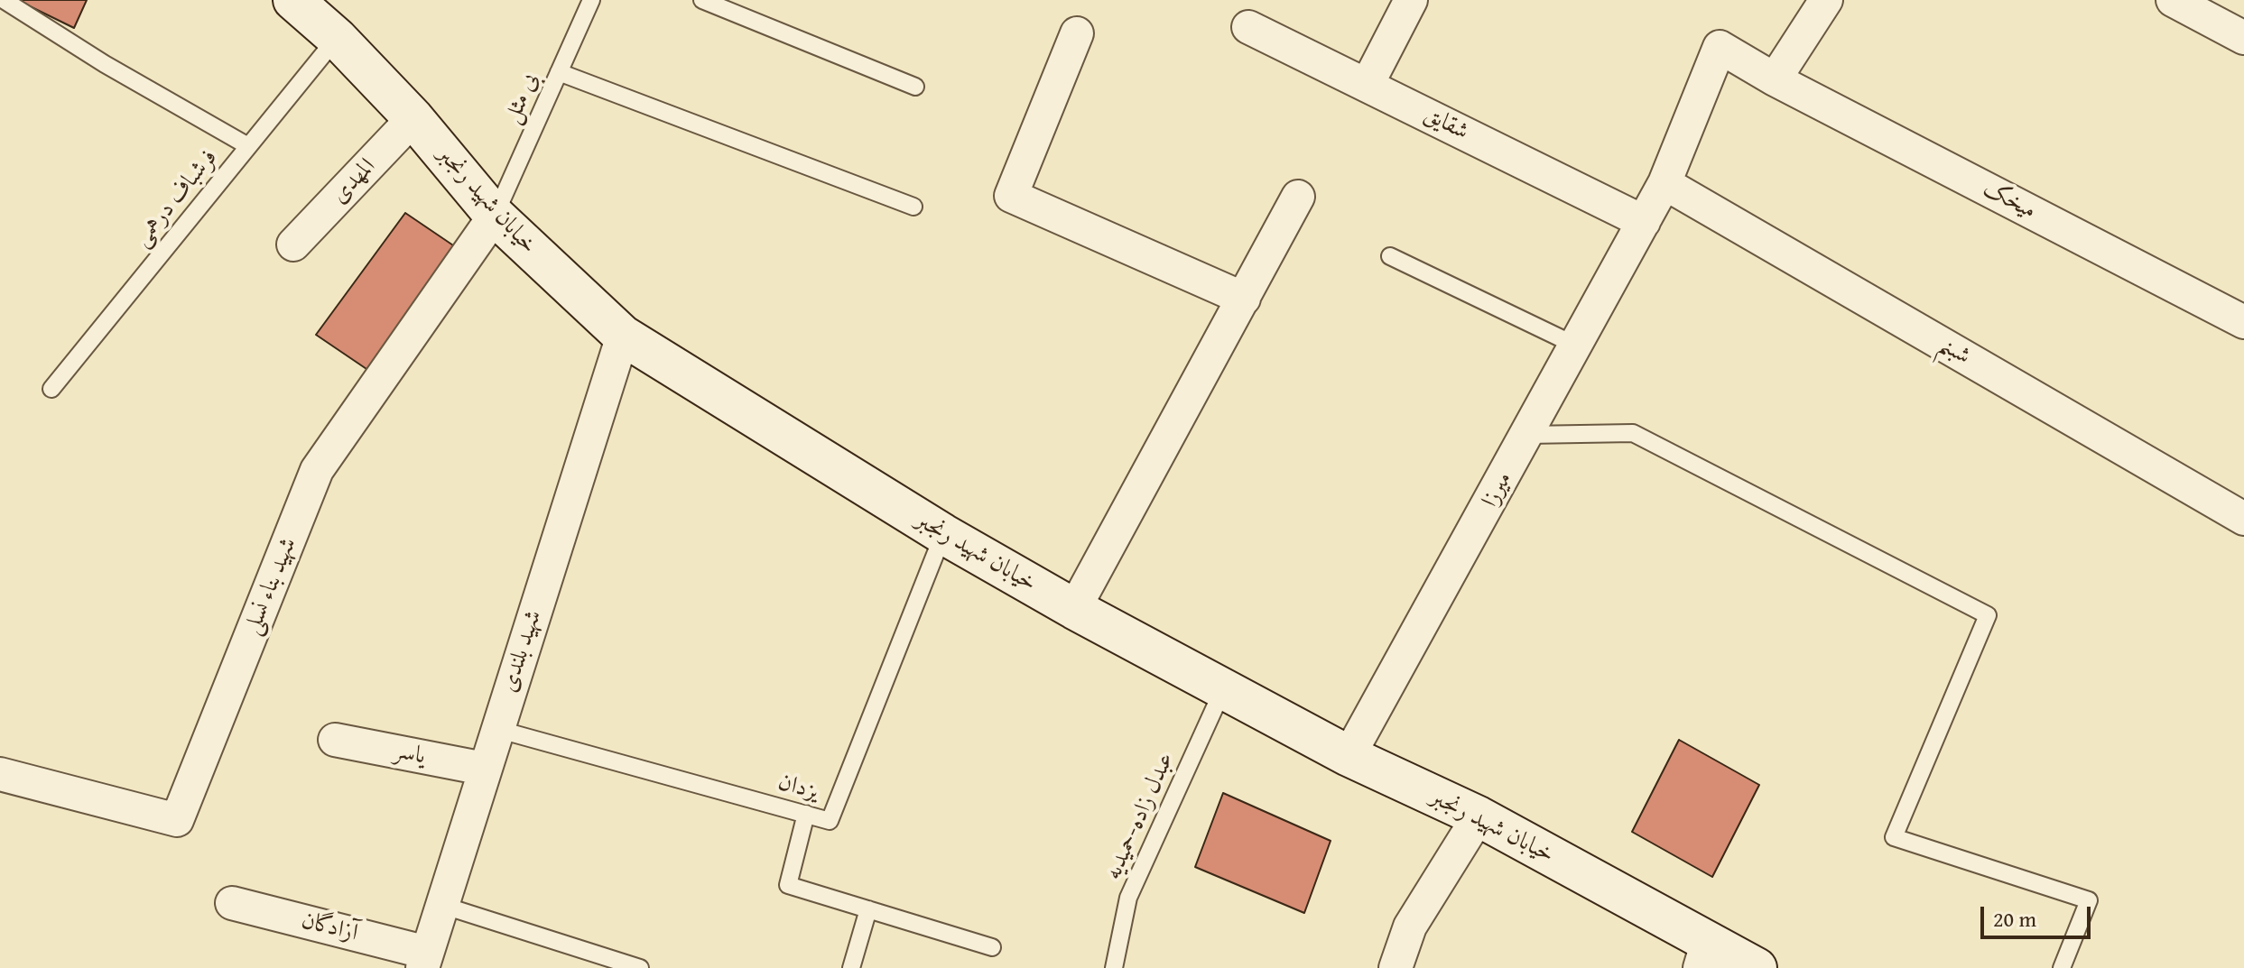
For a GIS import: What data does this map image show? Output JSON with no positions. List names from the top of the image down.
{
  "streets": {
    "street": [
      "شقایق",
      "المهدی",
      "خیابان شهید رنجبر",
      "میخک",
      "شبنم",
      "میرزا",
      "شهید بناء نسلی",
      "شهید بلندی",
      "یاسر",
      "آزادگان"
    ],
    "lane": [
      "بی مثل",
      "فرشباف درهمی",
      "یزدان",
      "عبدل زاده-حمیدیه"
    ]
  },
  "crossings": [
    ["بی مثل", "خیابان شهید رنجبر"],
    ["بی مثل", "شهید بناء نسلی"],
    ["شقایق", "میرزا"],
    ["المهدی", "خیابان شهید رنجبر"],
    ["فرشباف درهمی", "خیابان شهید رنجبر"],
    ["خیابان شهید رنجبر", "میرزا"],
    ["خیابان شهید رنجبر", "شهید بناء نسلی"],
    ["خیابان شهید رنجبر", "شهید بلندی"],
    ["خیابان شهید رنجبر", "یزدان"],
    ["خیابان شهید رنجبر", "عبدل زاده-حمیدیه"],
    ["میخک", "شبنم"],
    ["میخک", "میرزا"],
    ["شبنم", "میرزا"],
    ["شهید بلندی", "یاسر"],
    ["شهید بلندی", "یزدان"],
    ["شهید بلندی", "آزادگان"]
  ],
  "scale_bar": "20 m"
}
